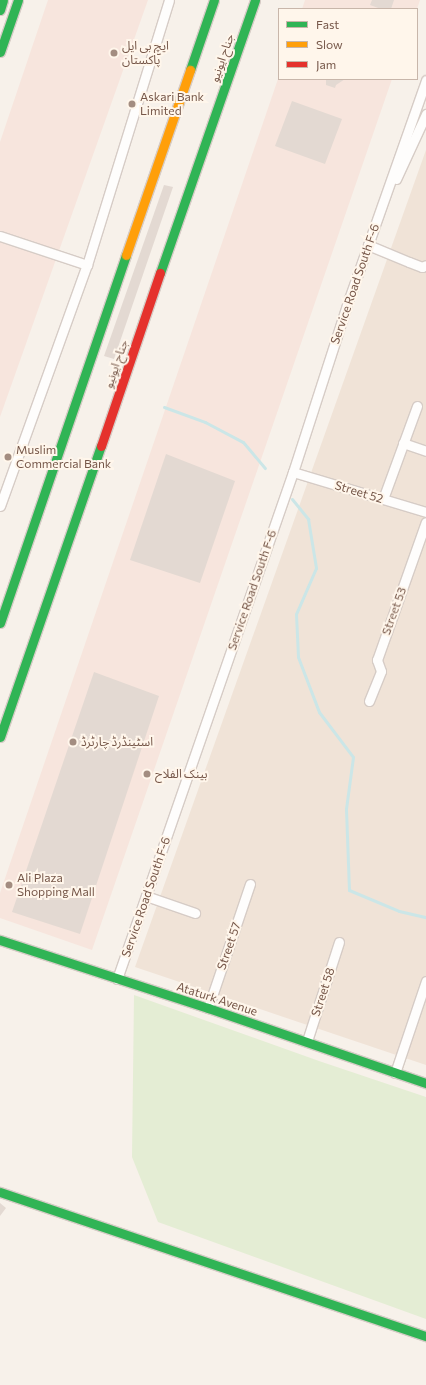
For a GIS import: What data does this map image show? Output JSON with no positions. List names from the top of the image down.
{
  "streets": {
    "main road": ["جناح ایونیو", "Ataturk Avenue"],
    "street": [
      "Service Road South F-6",
      "Street 52",
      "Street 53",
      "Street 57",
      "Street 58"
    ]
  },
  "crossings": [
    ["Service Road South F-6", "Street 52"],
    ["Service Road South F-6", "Ataturk Avenue"],
    ["Street 57", "Ataturk Avenue"],
    ["Street 58", "Ataturk Avenue"]
  ],
  "places": [
    "ایچ بی ایل پاکستان",
    "Askari Bank Limited",
    "Muslim Commercial Bank",
    "اسٹینڈرڈ چارٹرڈ",
    "بینک الفلاح",
    "Ali Plaza Shopping Mall"
  ],
  "legend": ["Fast", "Slow", "Jam"]
}
